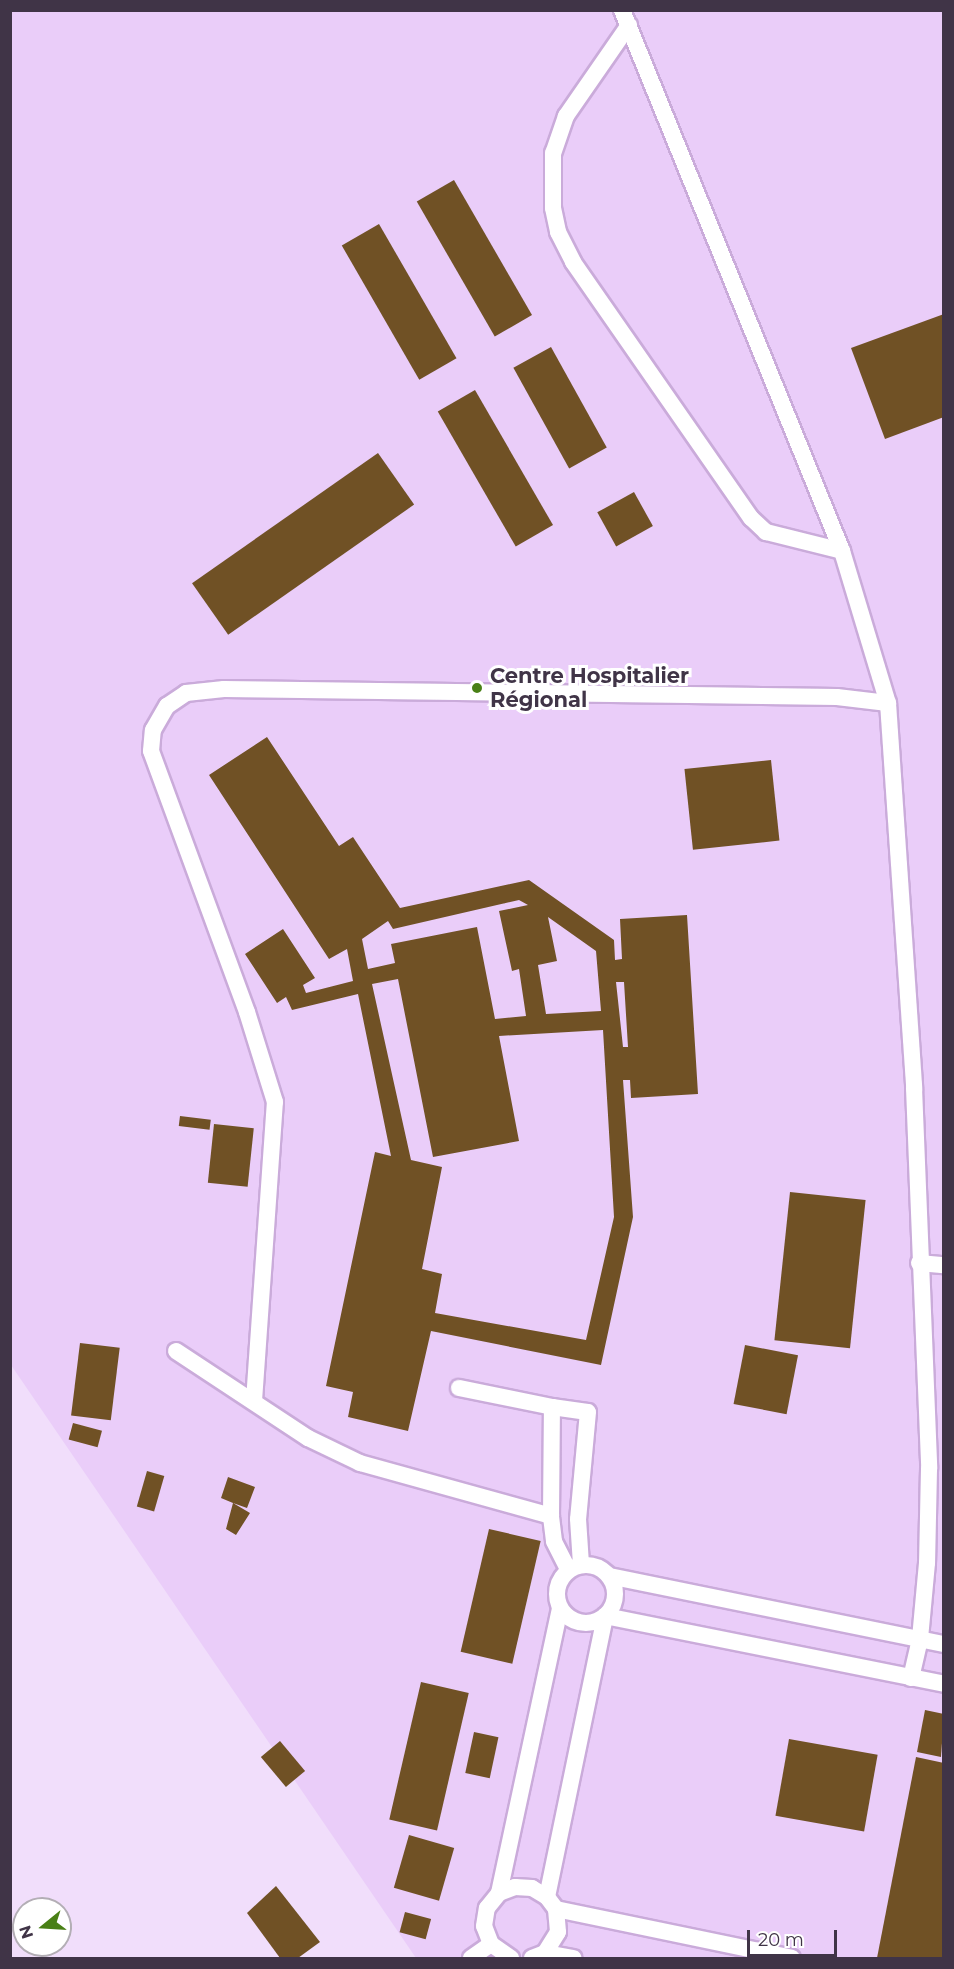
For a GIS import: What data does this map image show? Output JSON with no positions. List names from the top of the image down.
{
  "places": ["Centre Hospitalier Régional"],
  "scale_bar": "20 m",
  "north": "left"
}
